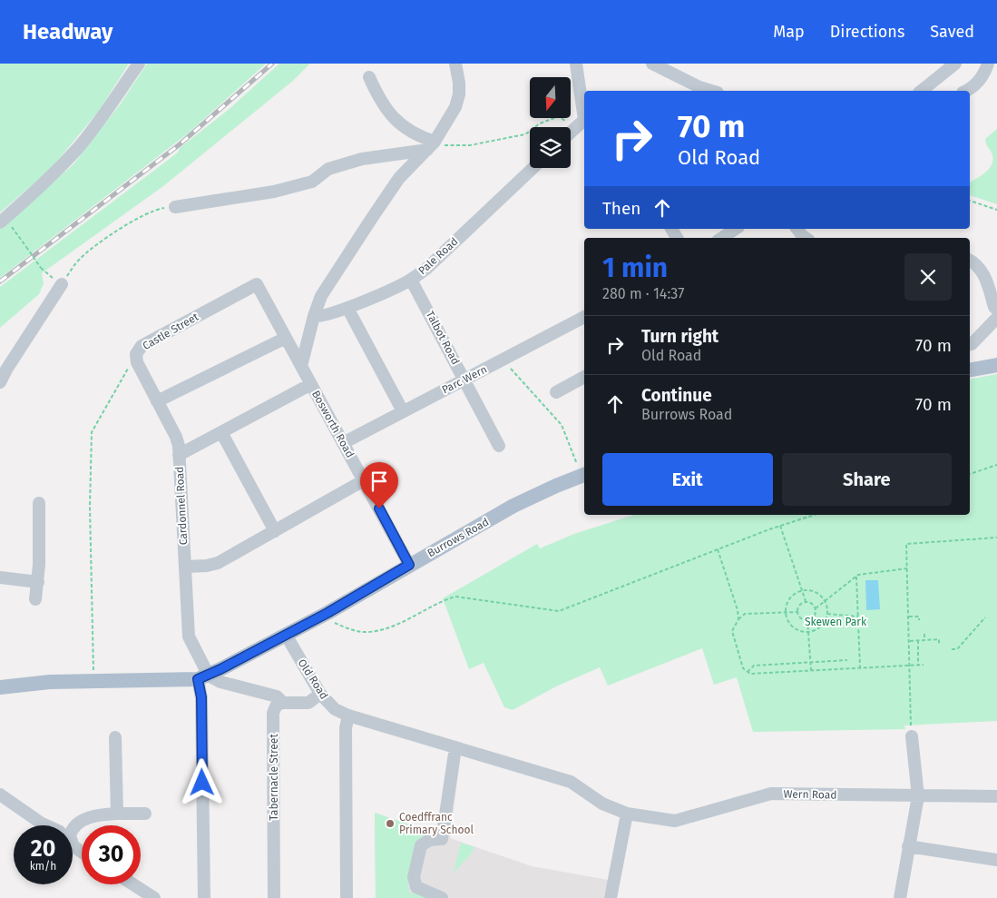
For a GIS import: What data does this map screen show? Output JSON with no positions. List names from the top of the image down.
{
  "streets": {
    "main road": ["Burrows Road"],
    "street": [
      "Pale Road",
      "Castle Street",
      "Talbot Road",
      "Parc Wern",
      "Bosworth Road",
      "Cardonnel Road",
      "Old Road",
      "Tabernacle Street",
      "Wern Road"
    ]
  },
  "crossings": [
    ["Pale Road", "Talbot Road"],
    ["Castle Street", "Bosworth Road"],
    ["Castle Street", "Cardonnel Road"],
    ["Talbot Road", "Parc Wern"],
    ["Parc Wern", "Bosworth Road"],
    ["Bosworth Road", "Cardonnel Road"],
    ["Bosworth Road", "Burrows Road"],
    ["Burrows Road", "Old Road"],
    ["Old Road", "Wern Road"]
  ],
  "parks": ["Skewen Park"],
  "places": ["Coedffranc Primary School"],
  "north": "bottom",
  "page": {
    "header": "Headway",
    "nav": ["Map", "Directions", "Saved"],
    "turn": ["70 m", "Old Road"],
    "then": "Then",
    "heading": ["1 min", "280 m · 14:37"],
    "list": [
      {
        "name": "Turn right",
        "note": "Old Road",
        "value": "70 m"
      },
      {
        "name": "Continue",
        "note": "Burrows Road",
        "value": "70 m"
      }
    ],
    "buttons": ["Exit", "Share"],
    "speed": "20 km/h",
    "limit": "30"
  }
}
